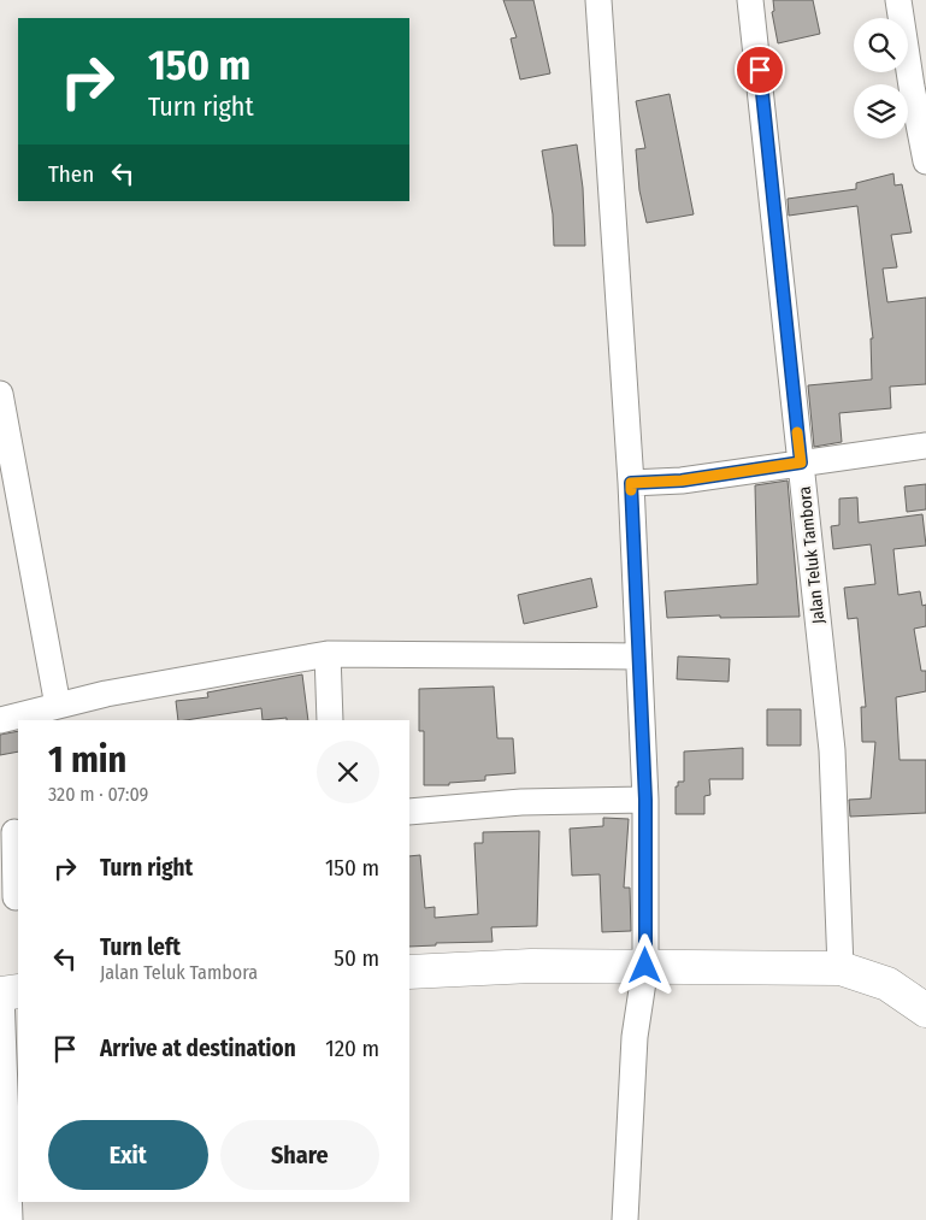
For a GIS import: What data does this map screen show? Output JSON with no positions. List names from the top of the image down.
{
  "streets": {
    "street": ["Jalan Teluk Tambora"]
  },
  "page": {
    "turn": ["150 m", "Turn right"],
    "then": "Then",
    "heading": ["1 min", "320 m · 07:09"],
    "list": [
      {
        "name": "Turn right",
        "value": "150 m"
      },
      {
        "name": "Turn left",
        "note": "Jalan Teluk Tambora",
        "value": "50 m"
      },
      {
        "name": "Arrive at destination",
        "value": "120 m"
      }
    ],
    "buttons": ["Exit", "Share"]
  }
}
